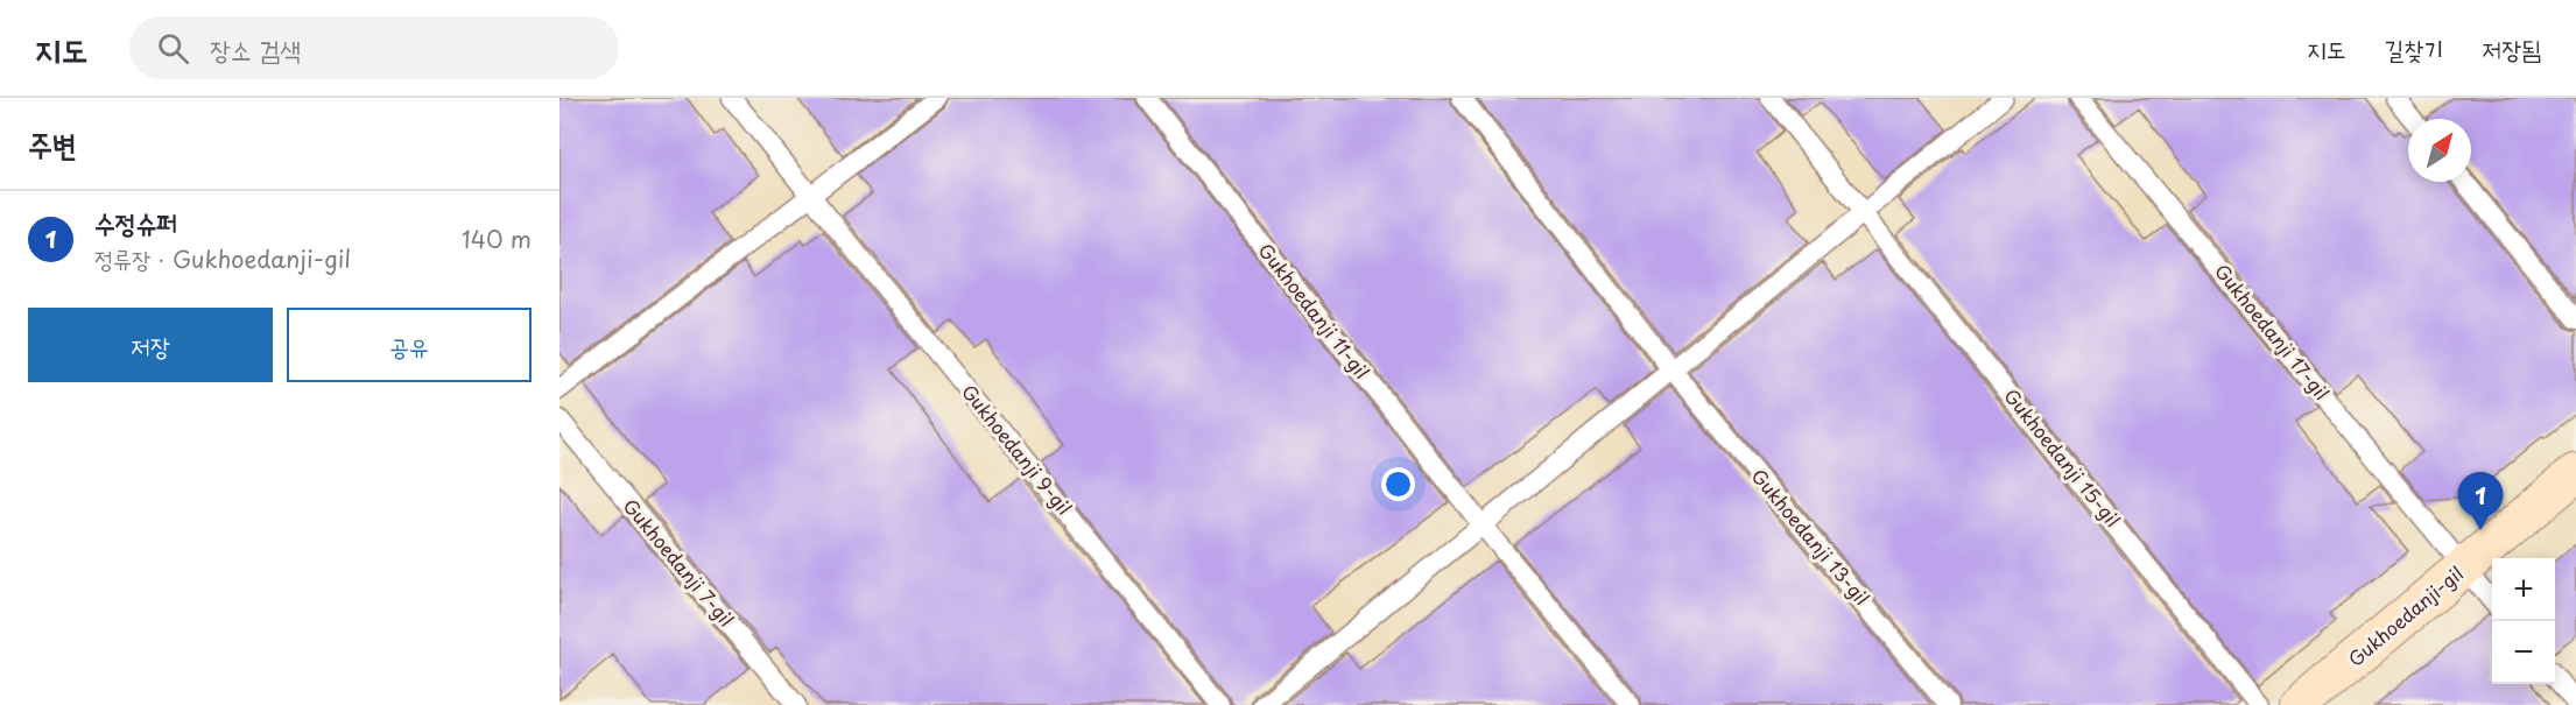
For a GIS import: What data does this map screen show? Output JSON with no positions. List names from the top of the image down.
{
  "streets": {
    "street": ["Gukhoedanji-gil"],
    "lane": [
      "Gukhoedanji 11-gil",
      "Gukhoedanji 17-gil",
      "Gukhoedanji 9-gil",
      "Gukhoedanji 15-gil",
      "Gukhoedanji 13-gil",
      "Gukhoedanji 7-gil"
    ]
  },
  "crossings": [
    ["Gukhoedanji 17-gil", "Gukhoedanji-gil"]
  ],
  "north": "top right",
  "page": {
    "header": "지도",
    "search": "장소 검색",
    "nav": ["지도", "길찾기", "저장됨"],
    "heading": "주변",
    "list": [
      {
        "mark": "1",
        "name": "수정슈퍼",
        "note": "정류장 · Gukhoedanji-gil",
        "value": "140 m"
      }
    ],
    "buttons": ["저장", "공유"],
    "pins": "1",
    "map_buttons": ["+", "−"]
  }
}
